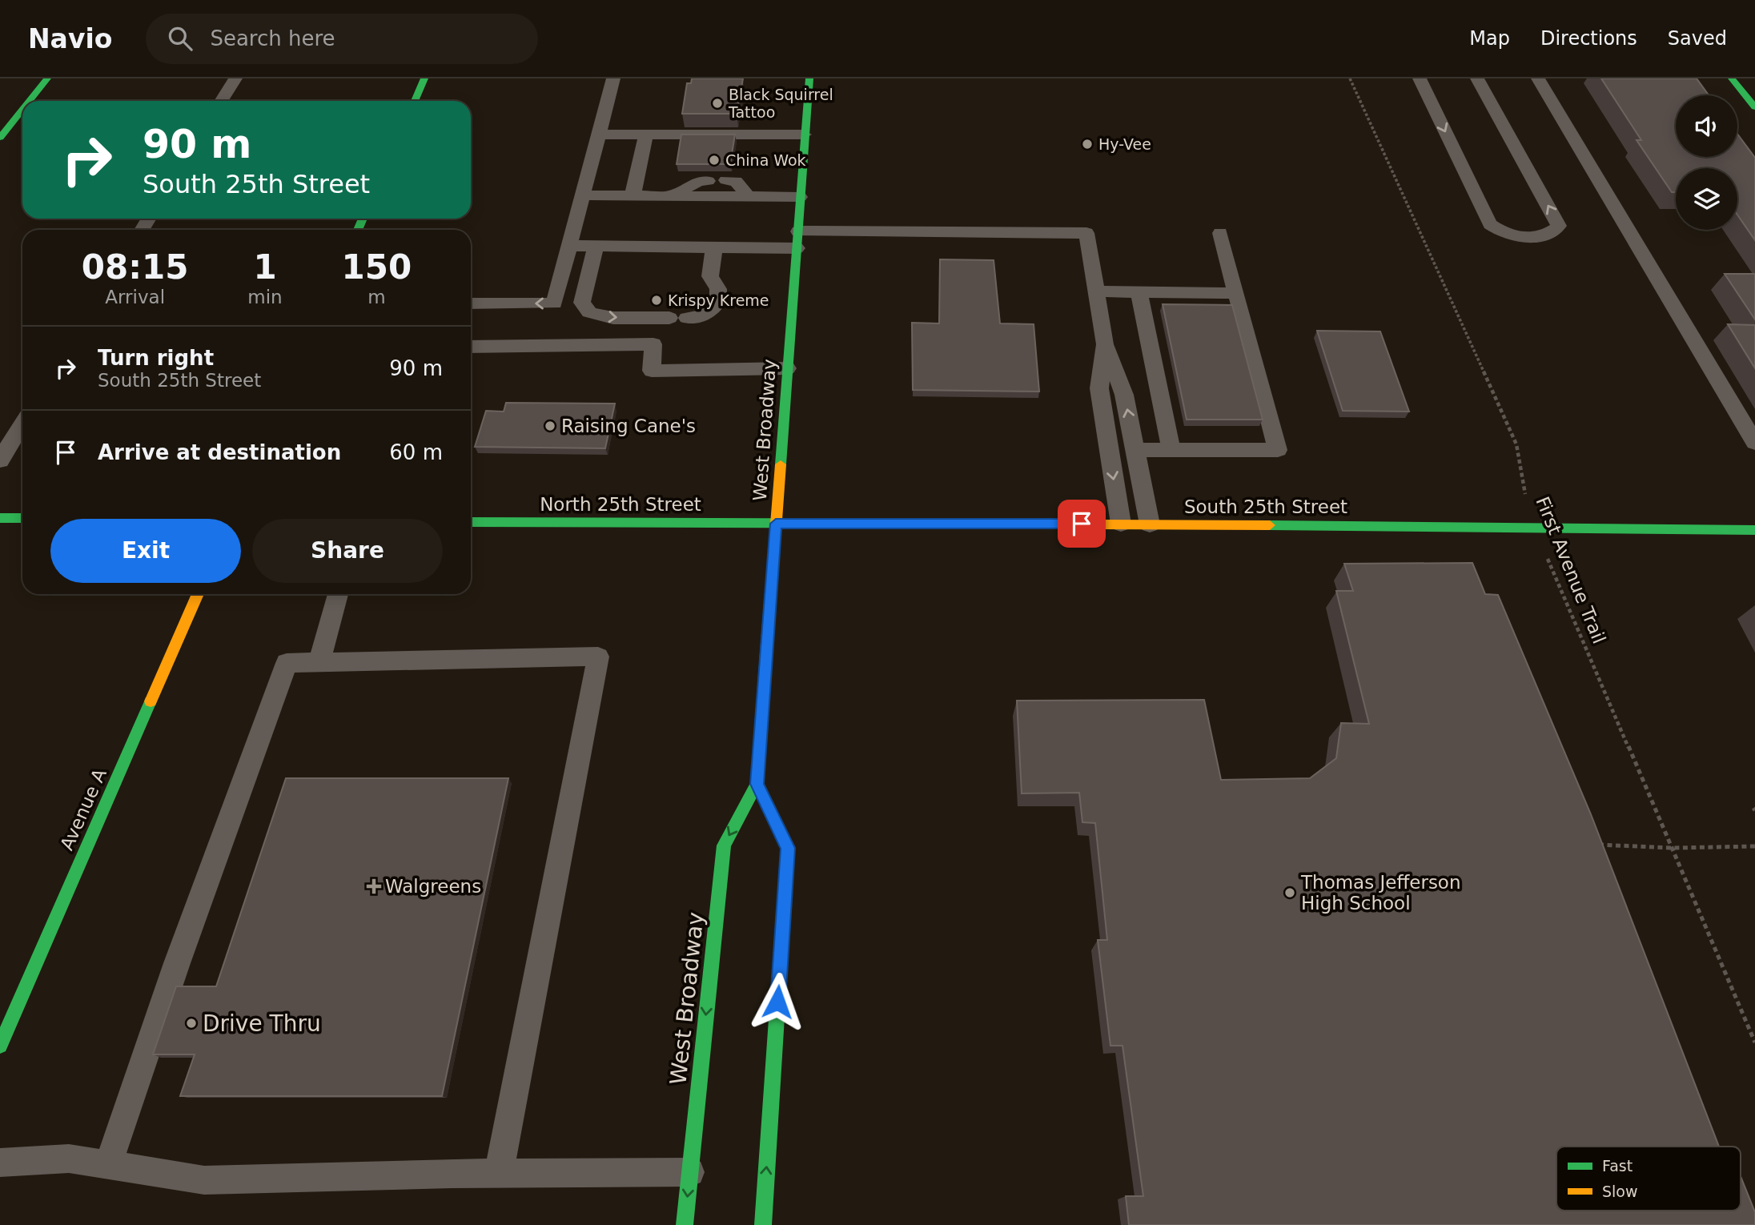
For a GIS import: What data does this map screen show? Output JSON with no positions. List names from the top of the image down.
{
  "streets": {
    "street": [
      "West Broadway",
      "North 25th Street",
      "South 25th Street",
      "Avenue A"
    ],
    "path": ["First Avenue Trail"]
  },
  "crossings": [
    ["West Broadway", "North 25th Street"],
    ["West Broadway", "South 25th Street"],
    ["North 25th Street", "South 25th Street"],
    ["South 25th Street", "First Avenue Trail"]
  ],
  "places": {
    "other": [
      "Black Squirrel Tattoo",
      "Hy-Vee",
      "China Wok",
      "Krispy Kreme",
      "Raising Cane's",
      "Thomas Jefferson High School",
      "Drive Thru"
    ],
    "health": ["Walgreens"]
  },
  "legend": ["Fast", "Slow"],
  "page": {
    "header": "Navio",
    "search": "Search here",
    "nav": ["Map", "Directions", "Saved"],
    "turn": ["90 m", "South 25th Street"],
    "eta": [
      "08:15",
      "Arrival",
      "1",
      "min",
      "150",
      "m"
    ],
    "list": [
      {
        "name": "Turn right",
        "note": "South 25th Street",
        "value": "90 m"
      },
      {
        "name": "Arrive at destination",
        "value": "60 m"
      }
    ],
    "buttons": ["Exit", "Share"]
  }
}
